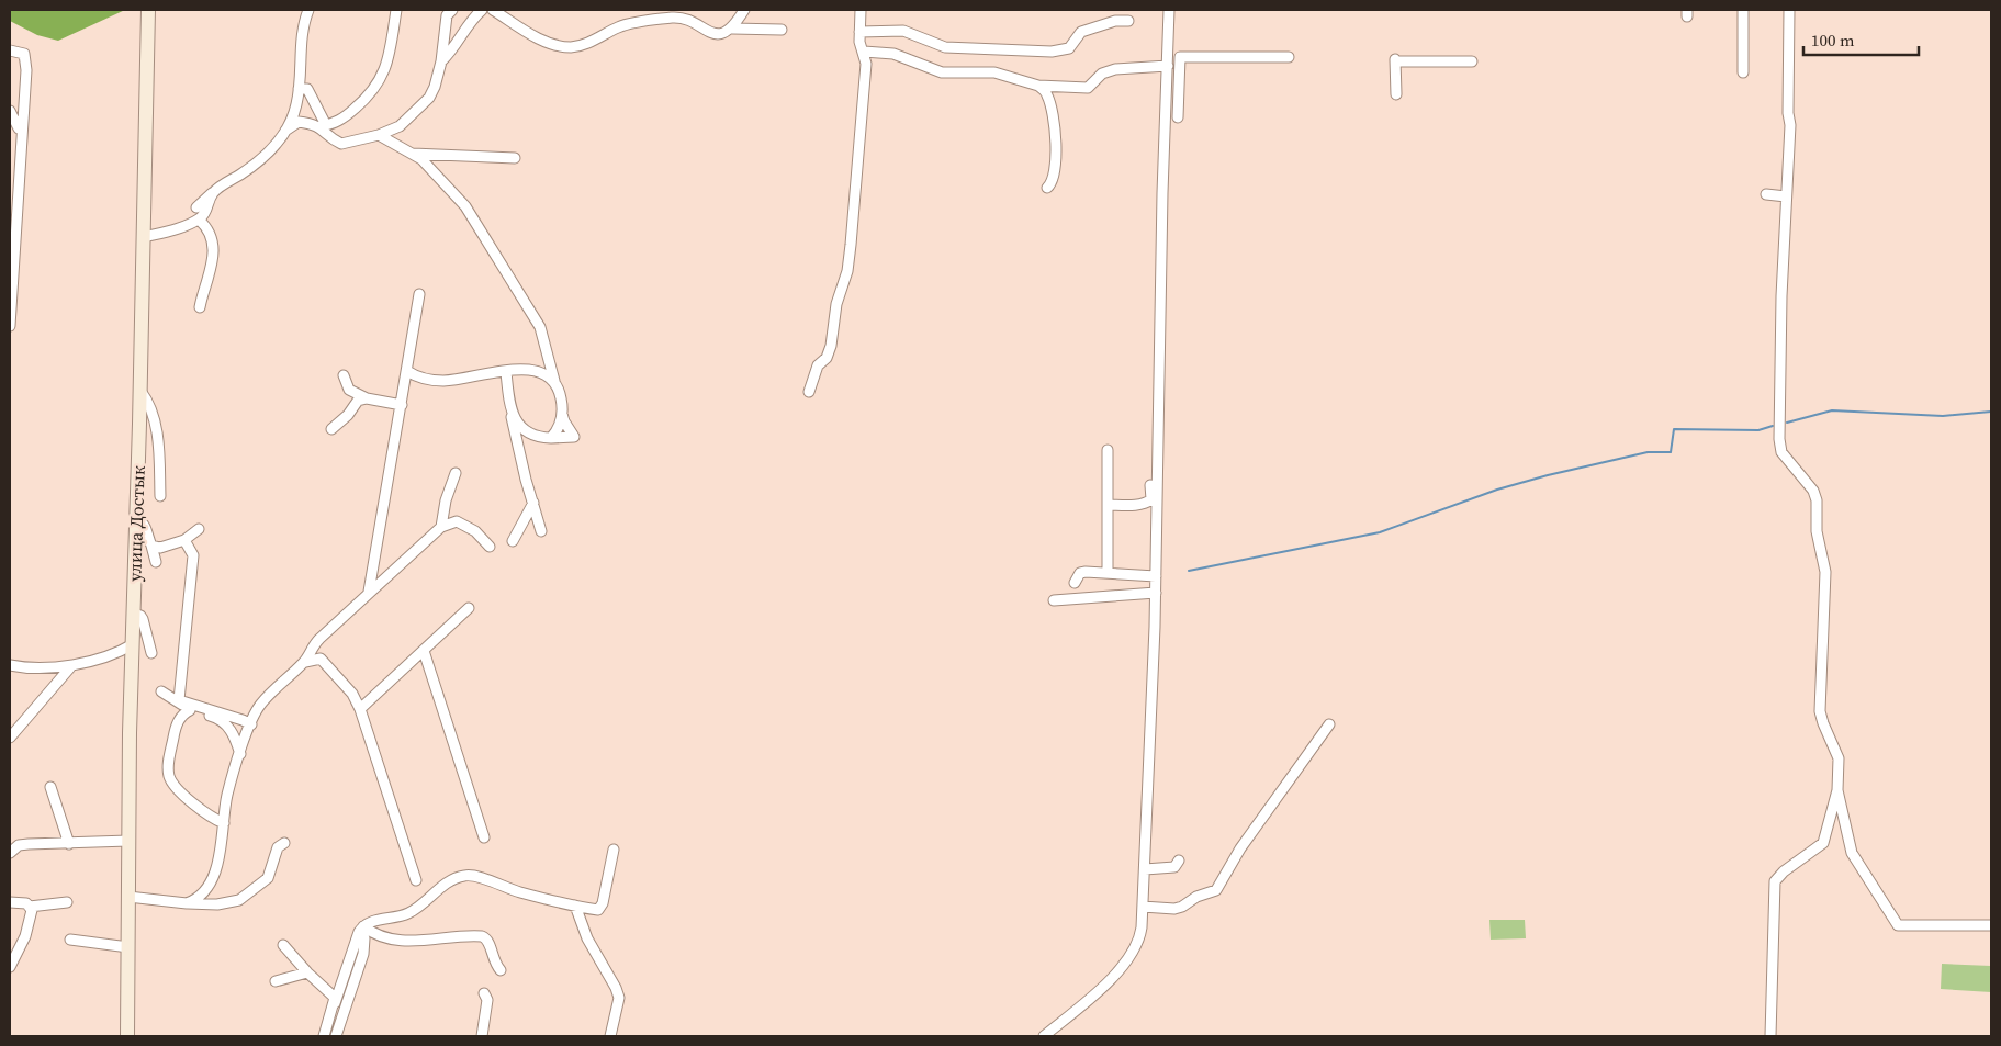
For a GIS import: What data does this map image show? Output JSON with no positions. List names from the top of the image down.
{
  "streets": {
    "main road": ["улица Достык"]
  },
  "scale_bar": "100 m"
}
